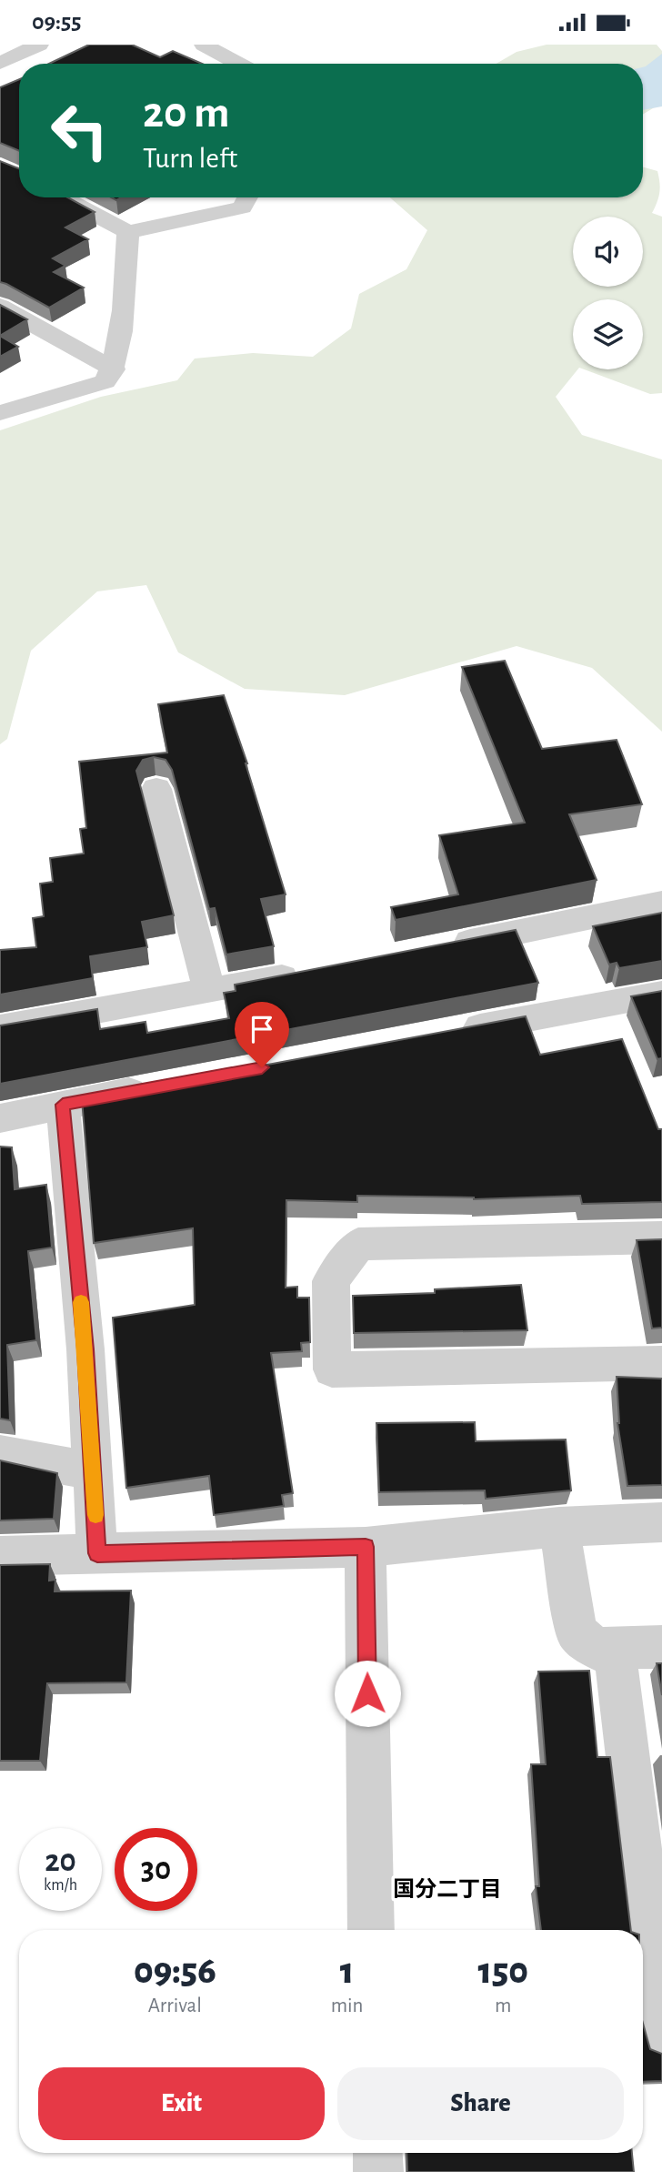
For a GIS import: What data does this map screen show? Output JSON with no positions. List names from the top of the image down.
{
  "districts": ["国分二丁目"],
  "page": {
    "status": "09:55",
    "turn": ["20 m", "Turn left"],
    "speed": "20 km/h",
    "limit": "30",
    "eta": [
      "09:56",
      "Arrival",
      "1",
      "min",
      "150",
      "m"
    ],
    "buttons": ["Exit", "Share"]
  }
}
